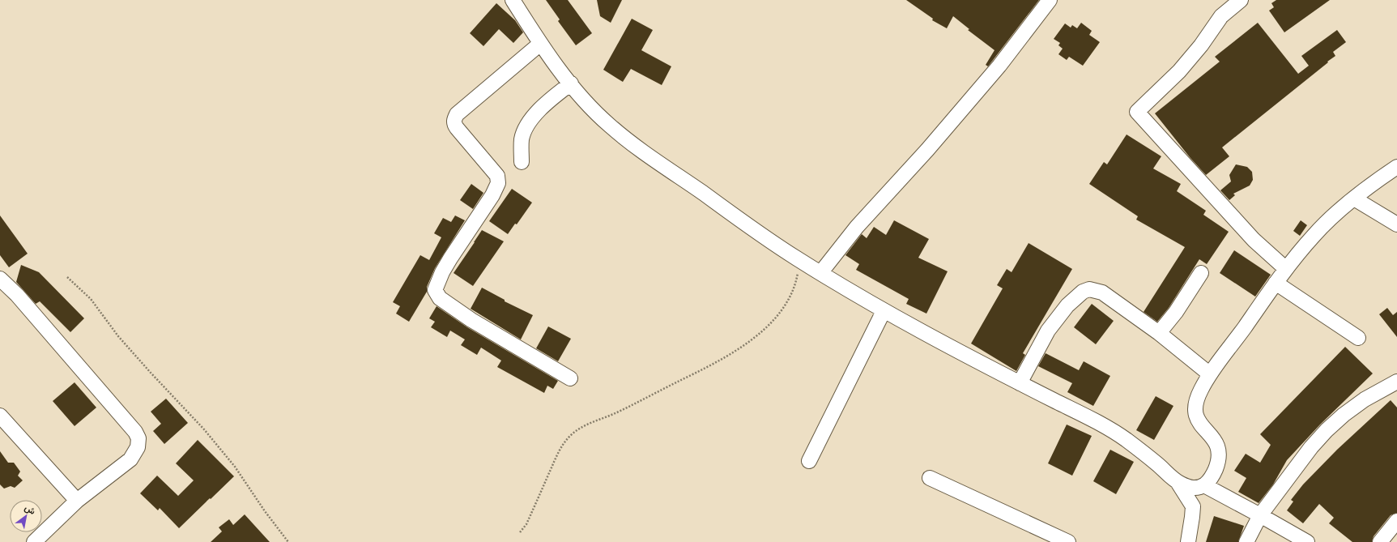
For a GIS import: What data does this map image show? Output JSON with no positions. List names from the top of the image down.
{
  "north": "top right"
}
